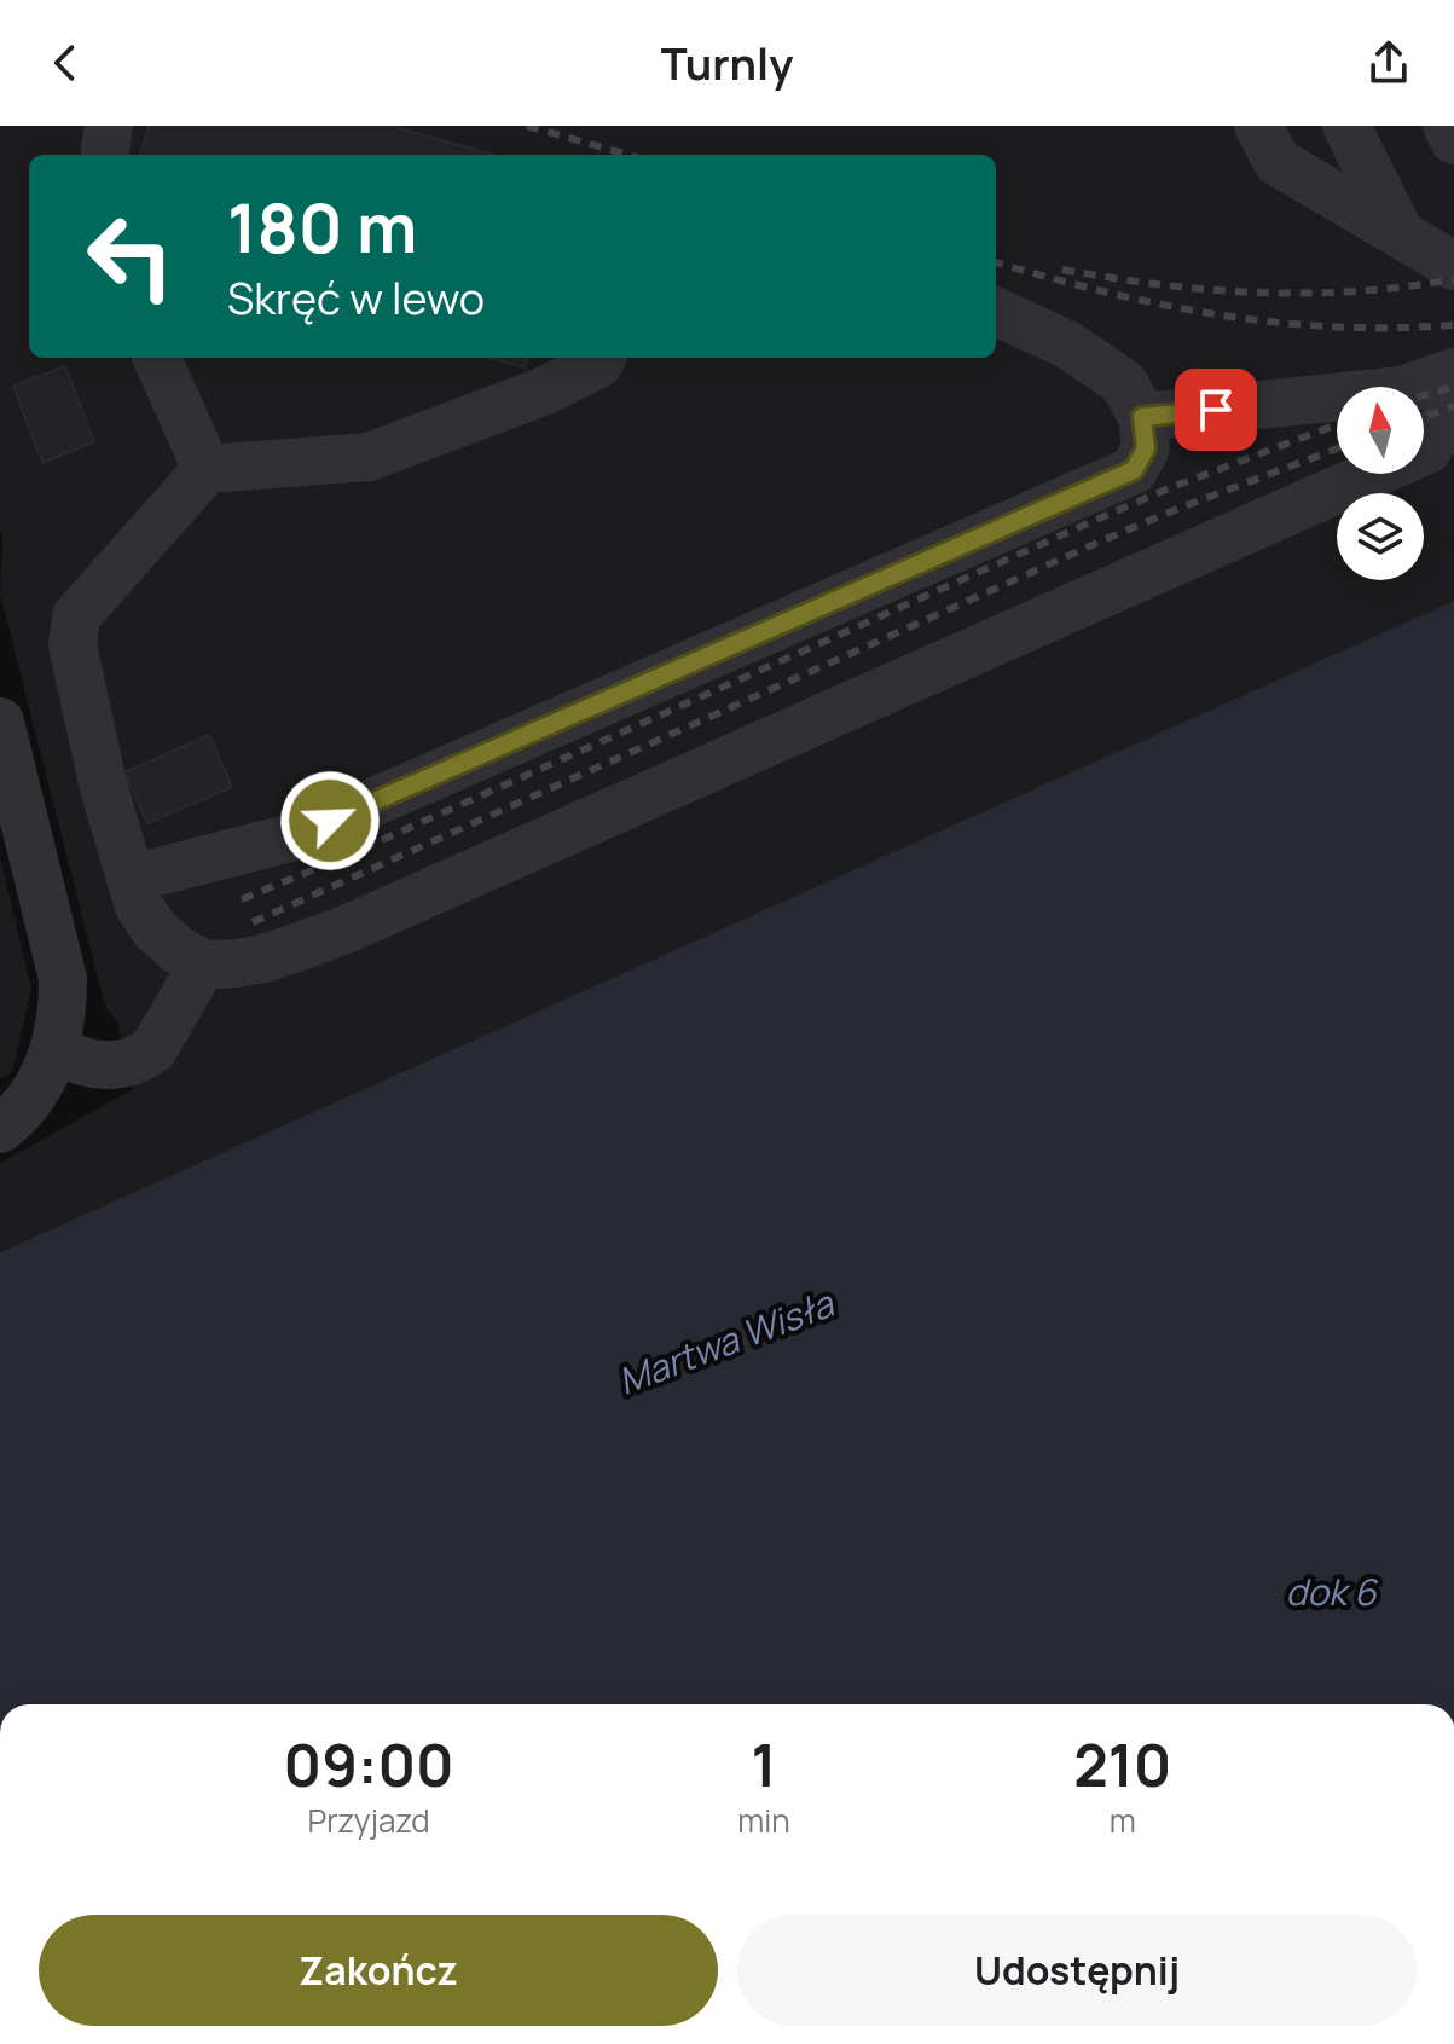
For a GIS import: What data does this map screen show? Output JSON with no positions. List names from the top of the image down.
{
  "water": ["Martwa Wisła", "dok 6"],
  "north": "top",
  "page": {
    "header": "Turnly",
    "turn": ["180 m", "Skręć w lewo"],
    "eta": [
      "09:00",
      "Przyjazd",
      "1",
      "min",
      "210",
      "m"
    ],
    "buttons": ["Zakończ", "Udostępnij"]
  }
}
